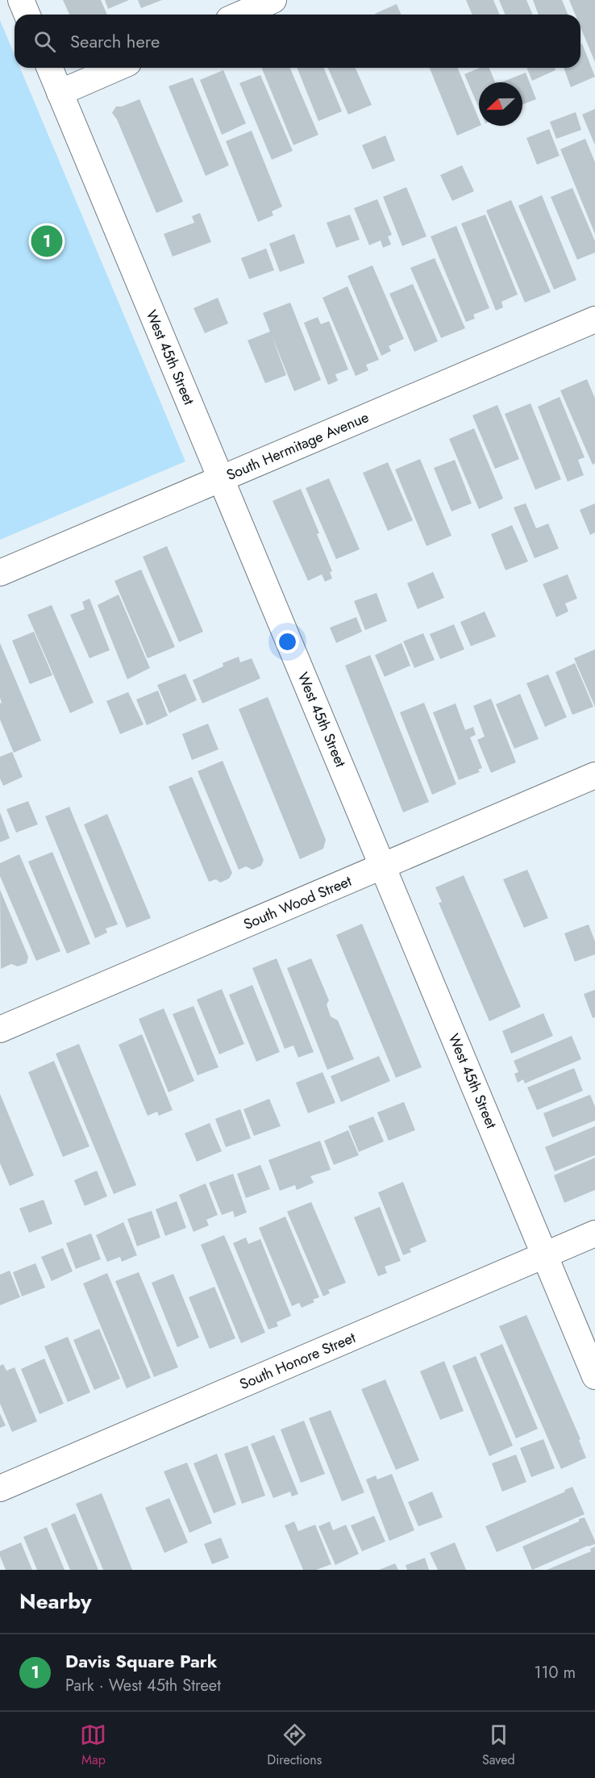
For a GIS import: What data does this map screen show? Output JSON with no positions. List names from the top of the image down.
{
  "streets": {
    "street": [
      "West 45th Street",
      "South Hermitage Avenue",
      "South Wood Street",
      "South Honore Street"
    ]
  },
  "crossings": [
    ["West 45th Street", "South Hermitage Avenue"],
    ["West 45th Street", "South Wood Street"],
    ["West 45th Street", "South Honore Street"]
  ],
  "north": "left",
  "page": {
    "search": "Search here",
    "pins": "1",
    "heading": "Nearby",
    "list": [
      {
        "mark": "1",
        "name": "Davis Square Park",
        "note": "Park · West 45th Street",
        "value": "110 m"
      }
    ],
    "nav": ["Map", "Directions", "Saved"]
  }
}
